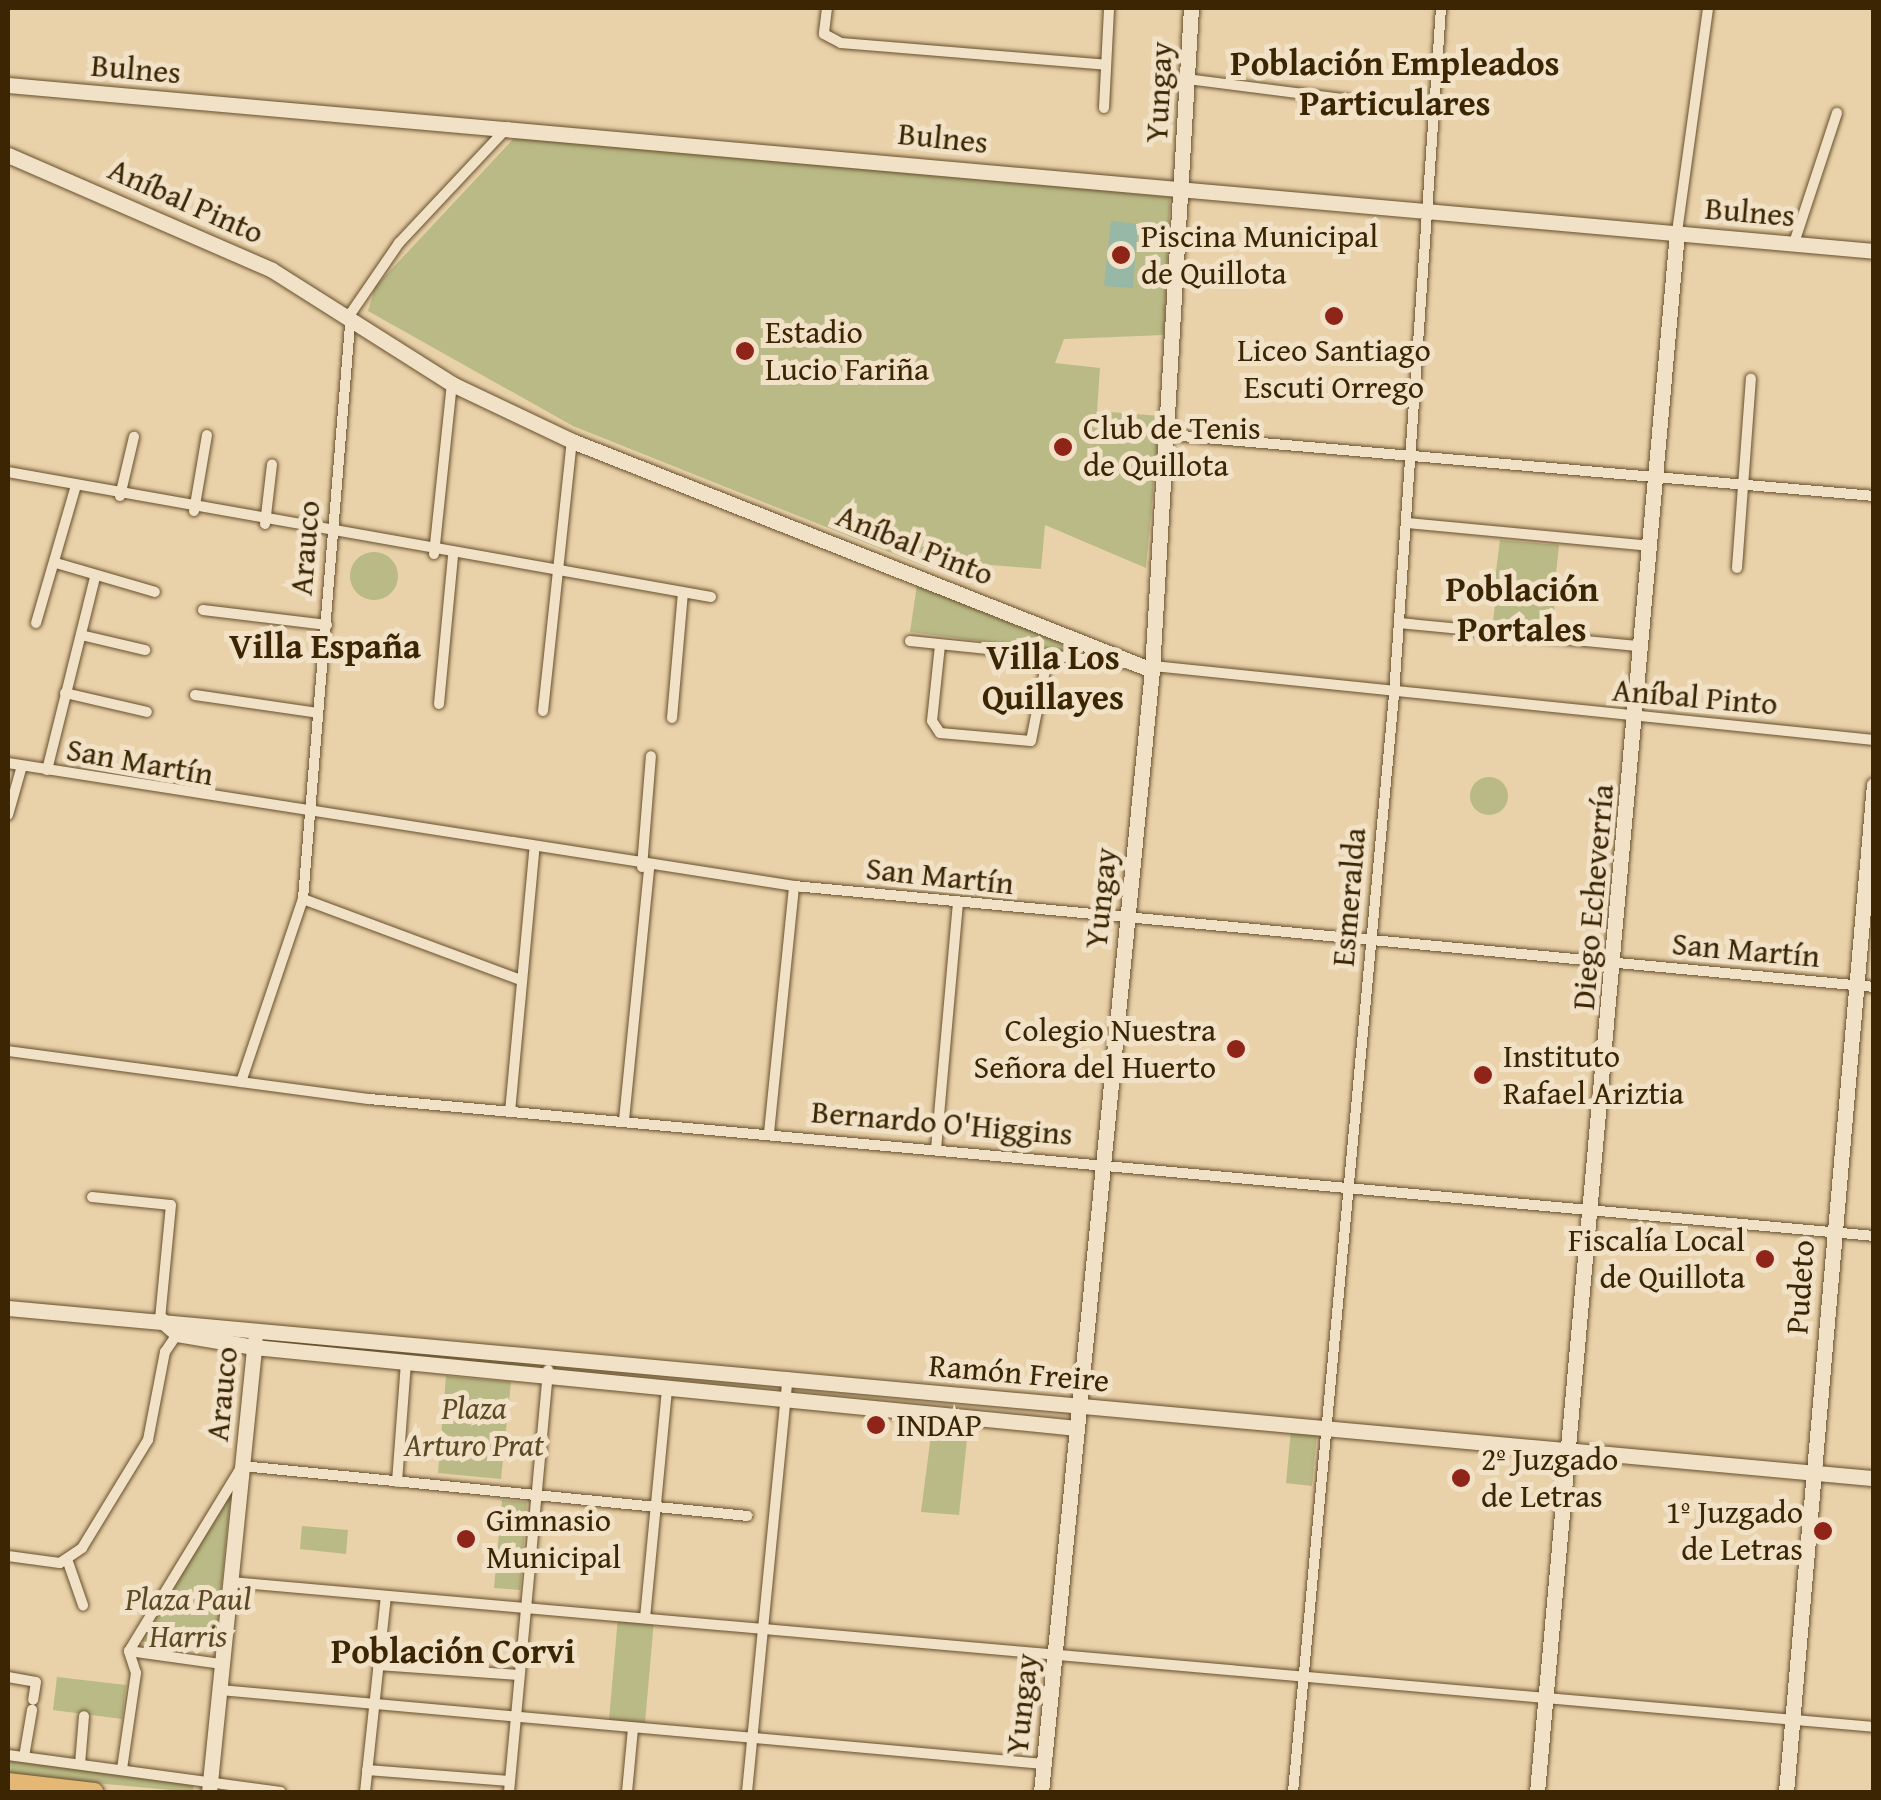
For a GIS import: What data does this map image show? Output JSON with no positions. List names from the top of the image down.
{
  "streets": {
    "street": [
      "Bulnes",
      "Yungay",
      "Aníbal Pinto",
      "Arauco",
      "San Martín",
      "Esmeralda",
      "Diego Echeverría",
      "Bernardo O'Higgins",
      "Pudeto",
      "Ramón Freire"
    ]
  },
  "crossings": [
    ["Bulnes", "Yungay"],
    ["Bulnes", "Esmeralda"],
    ["Bulnes", "Diego Echeverría"],
    ["Yungay", "Aníbal Pinto"],
    ["Yungay", "San Martín"],
    ["Yungay", "Bernardo O'Higgins"],
    ["Yungay", "Ramón Freire"],
    ["Aníbal Pinto", "Arauco"],
    ["Aníbal Pinto", "Esmeralda"],
    ["Aníbal Pinto", "Diego Echeverría"],
    ["Arauco", "San Martín"],
    ["Arauco", "Bernardo O'Higgins"],
    ["Arauco", "Ramón Freire"],
    ["San Martín", "Esmeralda"],
    ["San Martín", "Diego Echeverría"],
    ["San Martín", "Pudeto"],
    ["Esmeralda", "Bernardo O'Higgins"],
    ["Esmeralda", "Ramón Freire"],
    ["Diego Echeverría", "Bernardo O'Higgins"],
    ["Diego Echeverría", "Ramón Freire"],
    ["Bernardo O'Higgins", "Pudeto"],
    ["Pudeto", "Ramón Freire"]
  ],
  "districts": [
    "Población Empleados Particulares",
    "Población Portales",
    "Villa España",
    "Villa Los Quillayes",
    "Población Corvi"
  ],
  "parks": ["Plaza Arturo Prat", "Plaza Paul Harris"],
  "places": [
    "Piscina Municipal de Quillota",
    "Liceo Santiago Escuti Orrego",
    "Estadio Lucio Fariña",
    "Club de Tenis de Quillota",
    "Colegio Nuestra Señora del Huerto",
    "Instituto Rafael Ariztia",
    "Fiscalía Local de Quillota",
    "INDAP",
    "2º Juzgado de Letras",
    "1º Juzgado de Letras",
    "Gimnasio Municipal"
  ]
}
